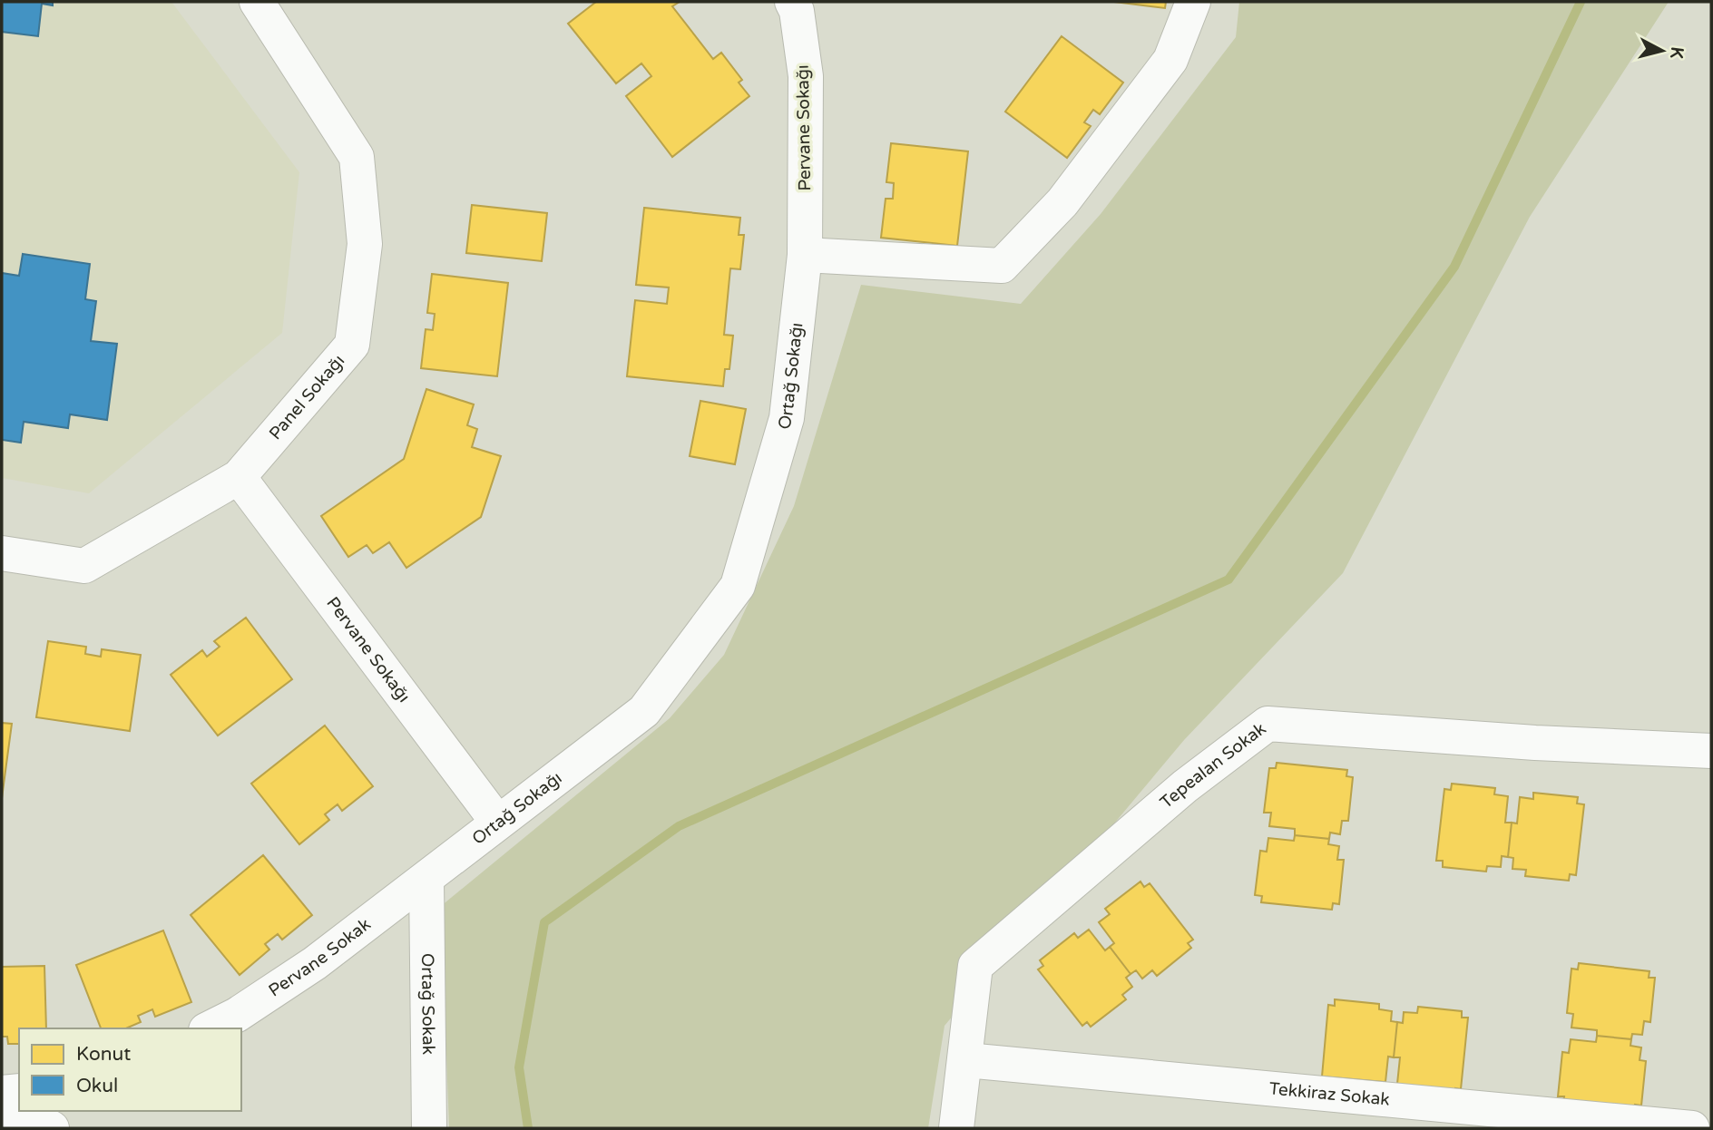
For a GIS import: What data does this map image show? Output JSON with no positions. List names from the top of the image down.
{
  "streets": {
    "street": [
      "Pervane Sokağı",
      "Ortağ Sokağı",
      "Panel Sokağı",
      "Tepealan Sokak",
      "Pervane Sokak",
      "Ortağ Sokak",
      "Tekkiraz Sokak"
    ]
  },
  "crossings": [
    ["Pervane Sokağı", "Ortağ Sokağı"],
    ["Pervane Sokağı", "Panel Sokağı"],
    ["Ortağ Sokağı", "Pervane Sokak"],
    ["Ortağ Sokağı", "Ortağ Sokak"],
    ["Tepealan Sokak", "Tekkiraz Sokak"],
    ["Pervane Sokak", "Ortağ Sokak"]
  ],
  "legend": ["Konut", "Okul"],
  "north": "right"
}
